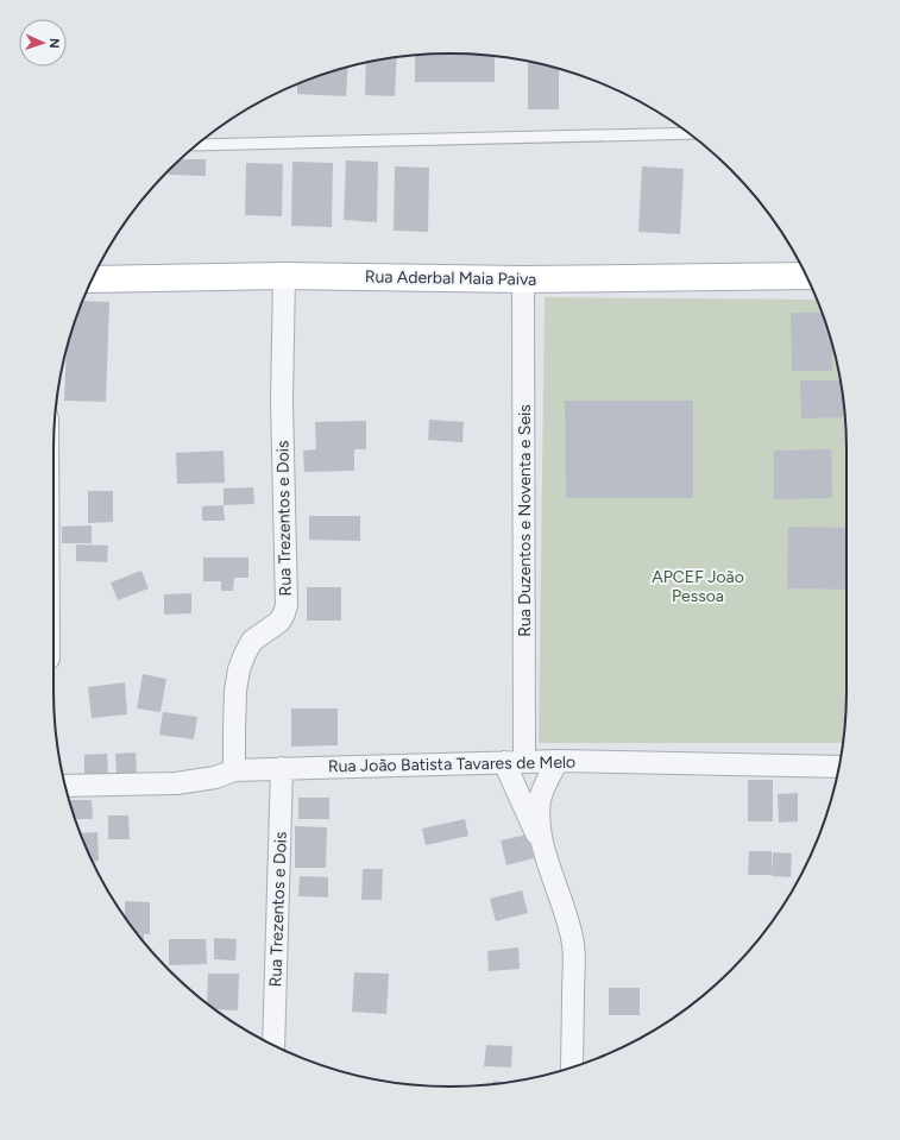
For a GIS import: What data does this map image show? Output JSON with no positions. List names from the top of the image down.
{
  "streets": {
    "main road": ["Rua Aderbal Maia Paiva"],
    "street": ["Rua Trezentos e Dois", "Rua Duzentos e Noventa e Seis", "Rua João Batista Tavares de Melo"]
  },
  "crossings": [
    ["Rua Aderbal Maia Paiva", "Rua Trezentos e Dois"],
    ["Rua Aderbal Maia Paiva", "Rua Duzentos e Noventa e Seis"],
    ["Rua Trezentos e Dois", "Rua João Batista Tavares de Melo"],
    ["Rua Duzentos e Noventa e Seis", "Rua João Batista Tavares de Melo"]
  ],
  "parks": ["APCEF João Pessoa"],
  "north": "right"
}
